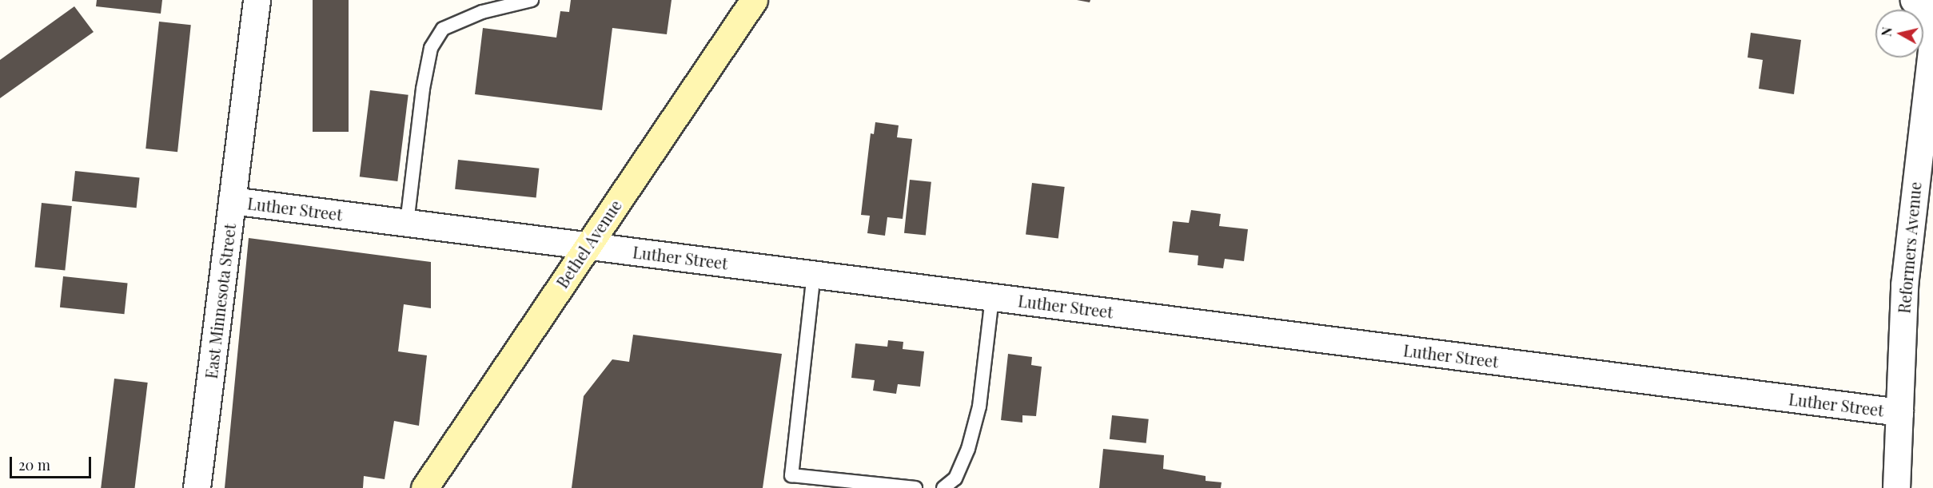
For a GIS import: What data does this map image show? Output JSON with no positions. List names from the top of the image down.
{
  "streets": {
    "street": [
      "Luther Street",
      "Bethel Avenue",
      "Reformers Avenue",
      "East Minnesota Street"
    ]
  },
  "crossings": [
    ["Luther Street", "Bethel Avenue"],
    ["Luther Street", "Reformers Avenue"],
    ["Luther Street", "East Minnesota Street"]
  ],
  "scale_bar": "20 m",
  "north": "left"
}
